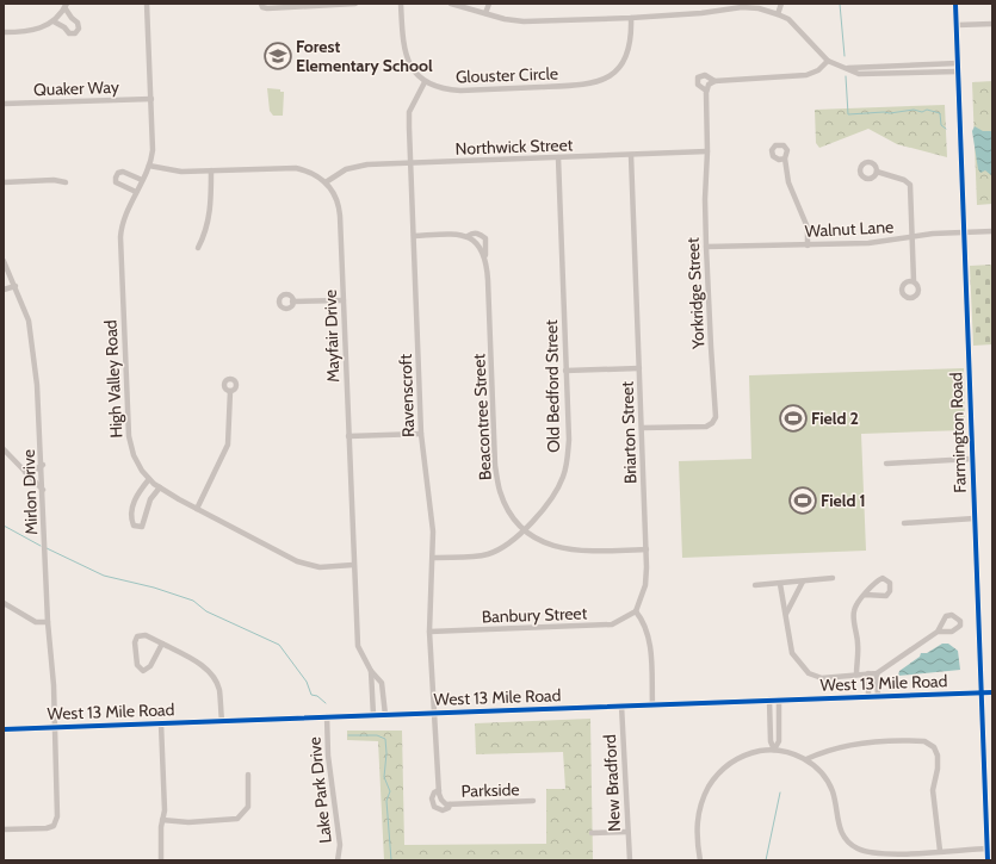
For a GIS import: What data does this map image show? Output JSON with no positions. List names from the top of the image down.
{
  "streets": {
    "street": [
      "Glouster Circle",
      "Quaker Way",
      "Northwick Street",
      "Walnut Lane",
      "Yorkridge Street",
      "Mayfair Drive",
      "High Valley Road",
      "Old Bedford Street",
      "Ravenscroft",
      "Beacontree Street",
      "Briarton Street",
      "Farmington Road",
      "Mirlon Drive",
      "Banbury Street",
      "West 13 Mile Road",
      "New Bradford",
      "Lake Park Drive",
      "Parkside"
    ]
  },
  "crossings": [
    ["Glouster Circle", "Ravenscroft"],
    ["Quaker Way", "High Valley Road"],
    ["Northwick Street", "Yorkridge Street"],
    ["Northwick Street", "Mayfair Drive"],
    ["Northwick Street", "Old Bedford Street"],
    ["Northwick Street", "Ravenscroft"],
    ["Northwick Street", "Briarton Street"],
    ["Walnut Lane", "Yorkridge Street"],
    ["Walnut Lane", "Farmington Road"],
    ["Yorkridge Street", "Briarton Street"],
    ["Mayfair Drive", "High Valley Road"],
    ["Mayfair Drive", "West 13 Mile Road"],
    ["Old Bedford Street", "Ravenscroft"],
    ["Old Bedford Street", "Beacontree Street"],
    ["Ravenscroft", "Beacontree Street"],
    ["Ravenscroft", "Banbury Street"],
    ["Ravenscroft", "West 13 Mile Road"],
    ["Ravenscroft", "Parkside"],
    ["Beacontree Street", "Briarton Street"],
    ["Briarton Street", "Banbury Street"],
    ["Farmington Road", "West 13 Mile Road"],
    ["Mirlon Drive", "West 13 Mile Road"],
    ["West 13 Mile Road", "New Bradford"],
    ["West 13 Mile Road", "Lake Park Drive"],
    ["West 13 Mile Road", "Parkside"]
  ],
  "places": {
    "school or university": ["Forest Elementary School"],
    "sports": ["Field 2", "Field 1"]
  }
}
